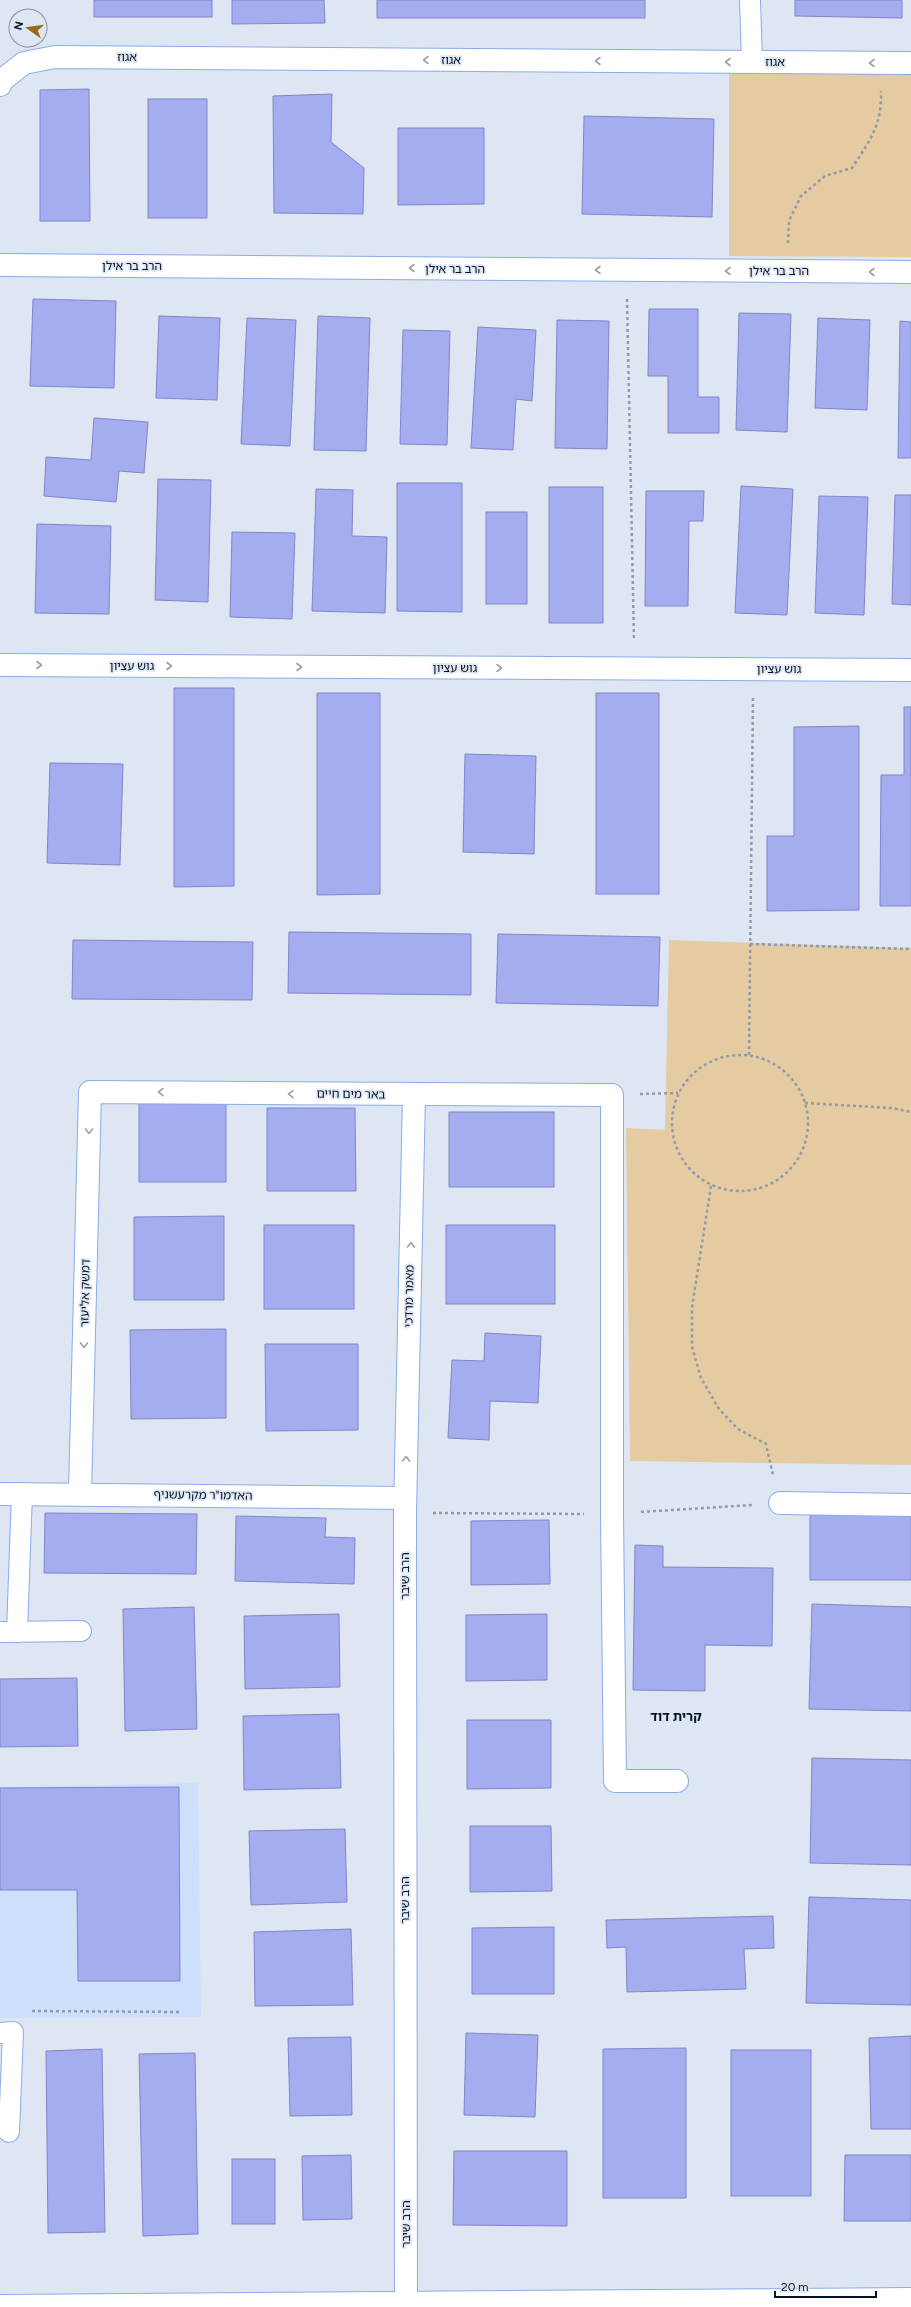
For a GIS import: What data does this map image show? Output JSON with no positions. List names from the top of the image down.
{
  "streets": {
    "street": [
      "אגוז",
      "הרב בר אילן",
      "גוש עציון",
      "באר מים חיים",
      "דמשק אליעזר",
      "מאמר מרדכי",
      "האדמו\"ר מקרעשניף",
      "הרב שיבר"
    ]
  },
  "crossings": [
    ["באר מים חיים", "דמשק אליעזר"],
    ["באר מים חיים", "מאמר מרדכי"],
    ["דמשק אליעזר", "האדמו\"ר מקרעשניף"],
    ["מאמר מרדכי", "האדמו\"ר מקרעשניף"],
    ["מאמר מרדכי", "הרב שיבר"],
    ["האדמו\"ר מקרעשניף", "הרב שיבר"]
  ],
  "one_way": [
    "אגוז",
    "הרב בר אילן",
    "גוש עציון",
    "באר מים חיים",
    "דמשק אליעזר",
    "מאמר מרדכי"
  ],
  "districts": ["קרית דוד"],
  "scale_bar": "20 m",
  "north": "left"
}
